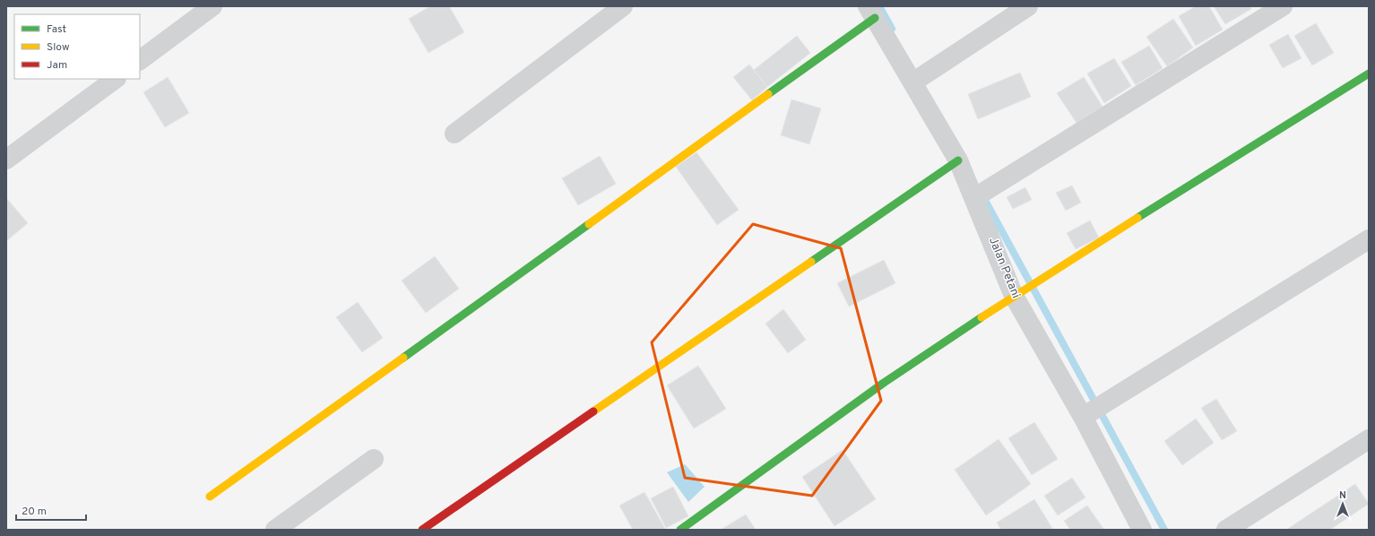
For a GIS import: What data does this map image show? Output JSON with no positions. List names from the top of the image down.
{
  "streets": {
    "street": ["Jalan Petani"]
  },
  "legend": ["Fast", "Slow", "Jam"],
  "scale_bar": "20 m",
  "north": "top"
}
